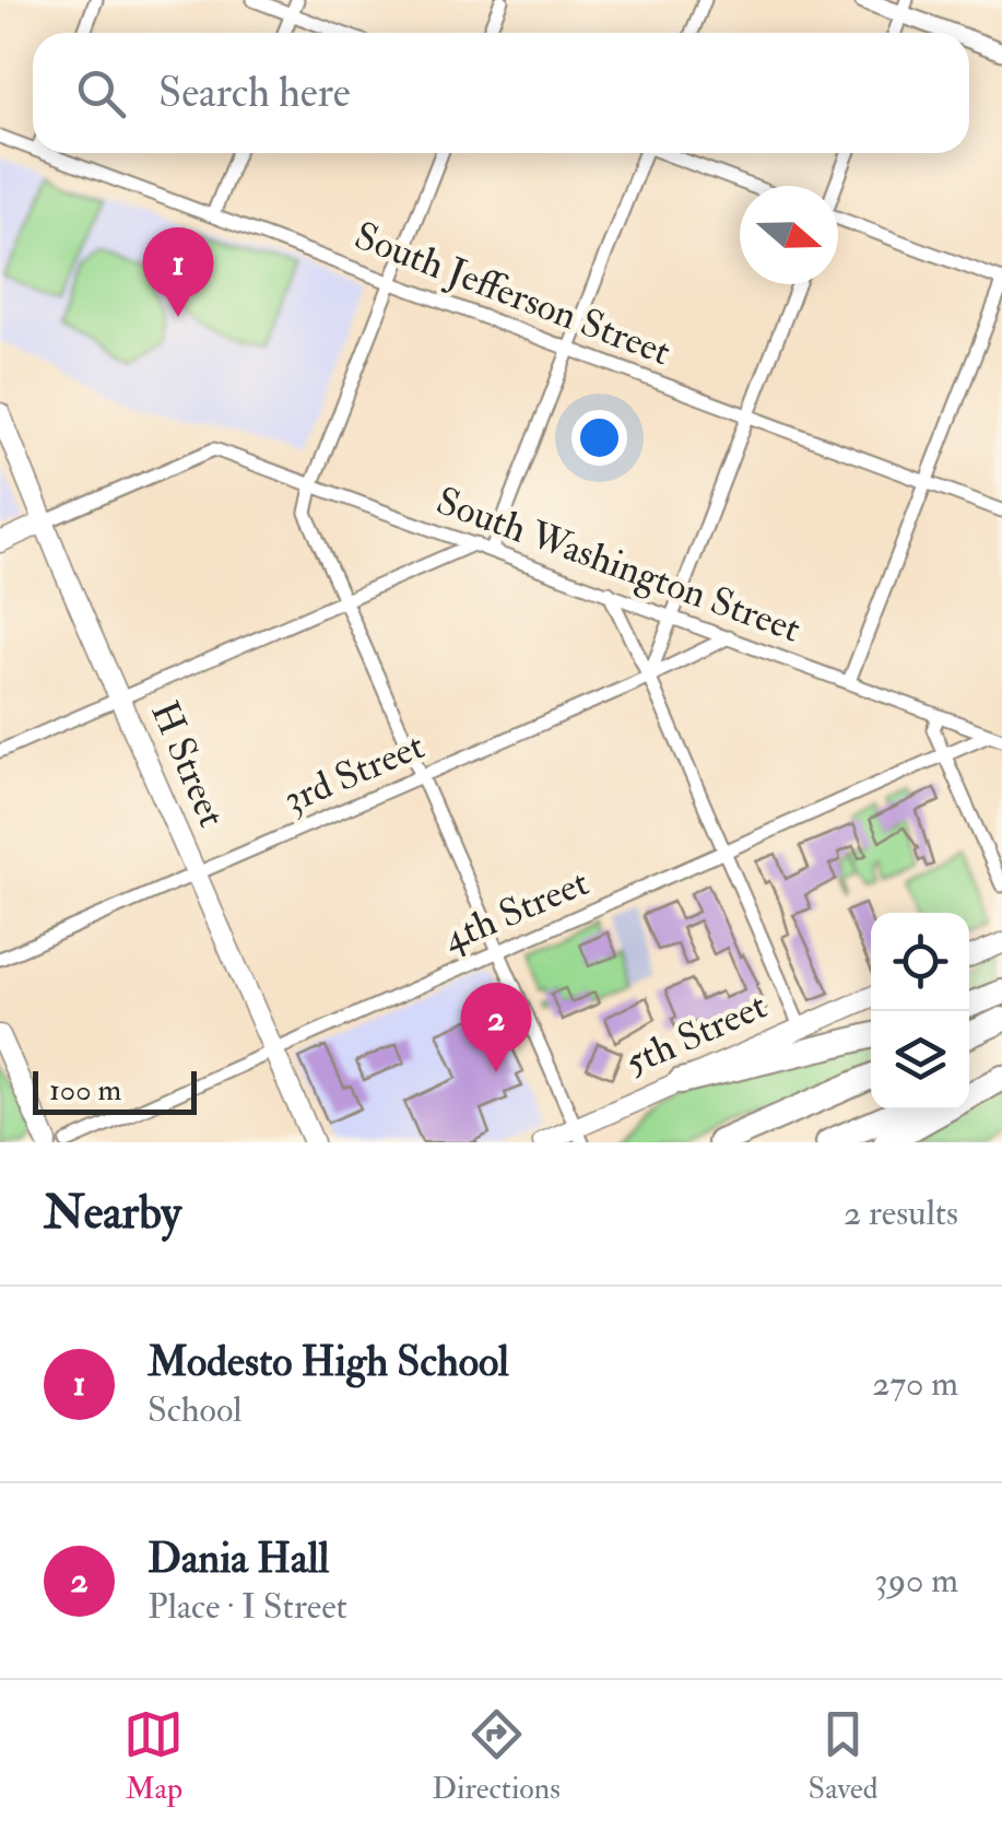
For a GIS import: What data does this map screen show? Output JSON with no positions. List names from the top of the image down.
{
  "streets": {
    "main road": ["H Street", "5th Street"],
    "street": [
      "South Jefferson Street",
      "South Washington Street",
      "3rd Street",
      "4th Street"
    ]
  },
  "crossings": [
    ["South Washington Street", "H Street"],
    ["South Washington Street", "3rd Street"],
    ["South Washington Street", "4th Street"],
    ["H Street", "3rd Street"],
    ["H Street", "4th Street"]
  ],
  "scale_bar": "100 m",
  "north": "right",
  "page": {
    "search": "Search here",
    "pins": ["1", "2"],
    "scale": "100 m",
    "heading": ["Nearby", "2 results"],
    "list": [
      {
        "mark": "1",
        "name": "Modesto High School",
        "note": "School",
        "value": "270 m"
      },
      {
        "mark": "2",
        "name": "Dania Hall",
        "note": "Place · I Street",
        "value": "390 m"
      }
    ],
    "nav": ["Map", "Directions", "Saved"]
  }
}
